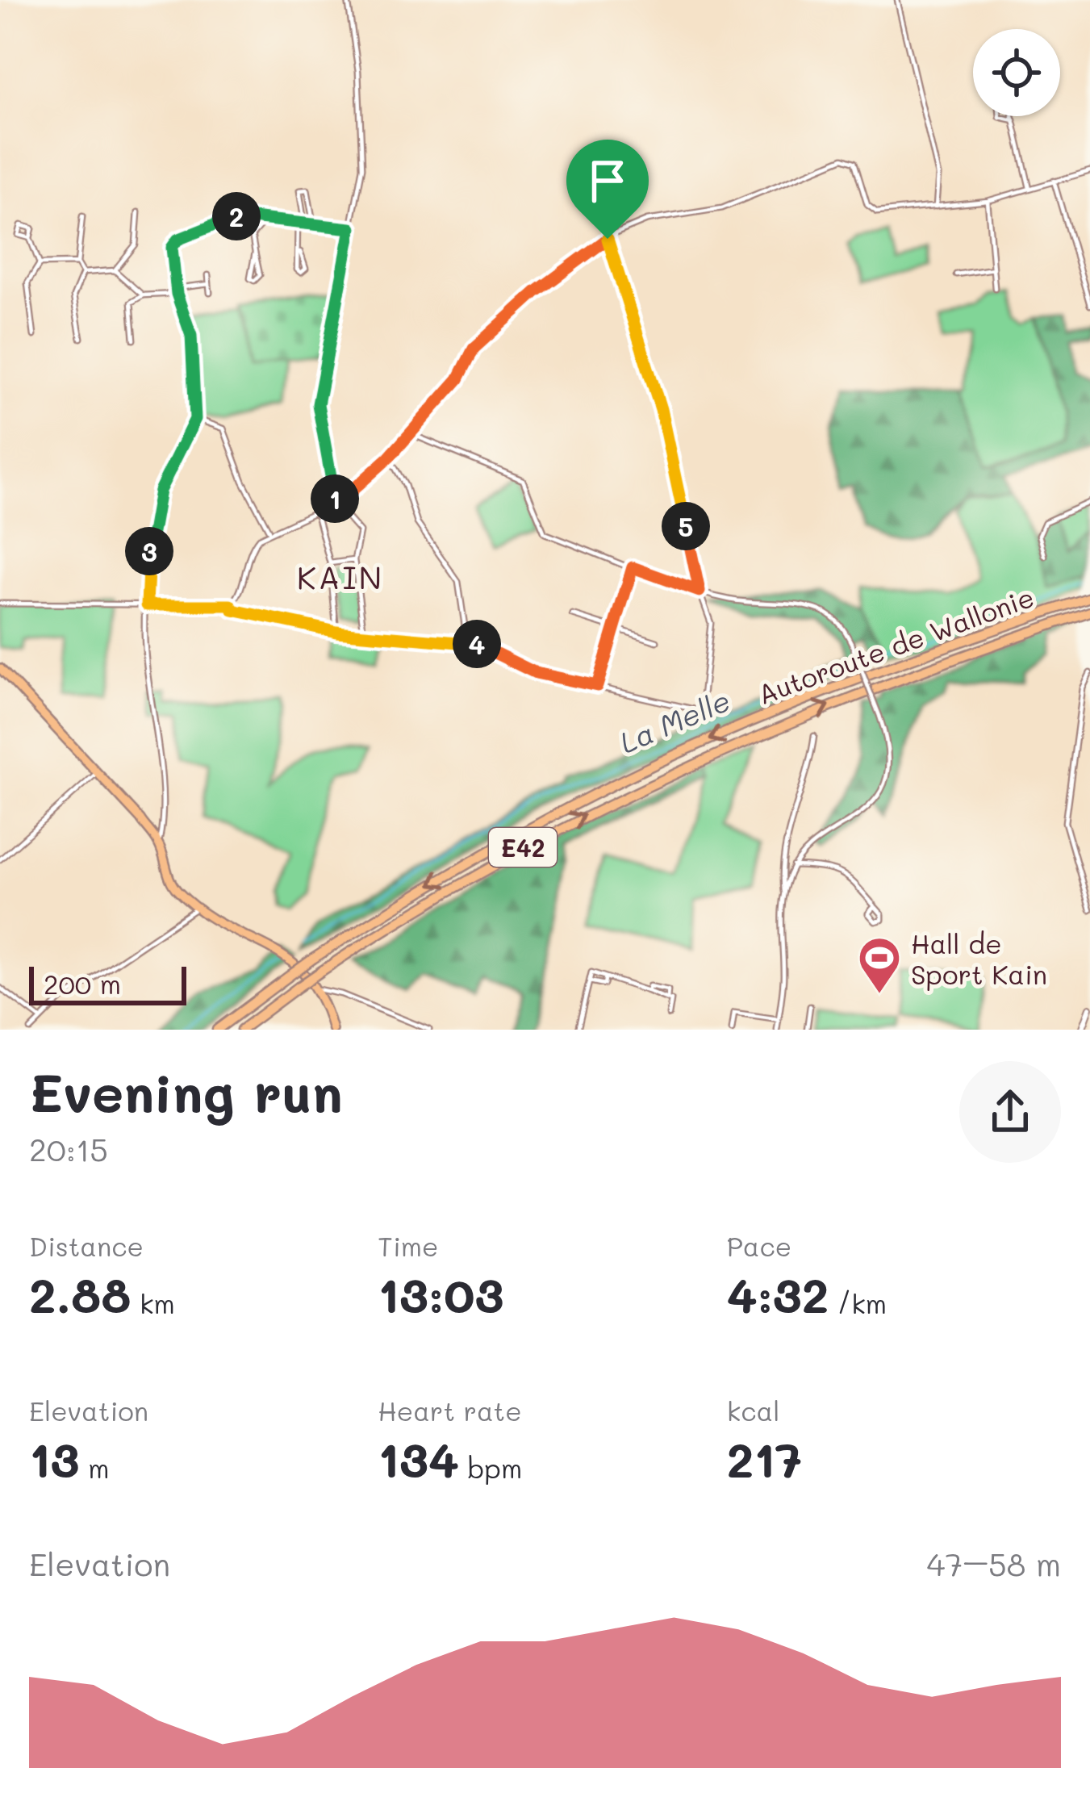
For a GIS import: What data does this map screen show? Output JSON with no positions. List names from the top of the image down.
{
  "streets": {
    "highway": ["Autoroute de Wallonie", "E42"]
  },
  "districts": ["KAIN"],
  "water": ["La Melle"],
  "places": {
    "sports": ["Hall de Sport Kain"]
  },
  "scale_bar": "200 m",
  "page": {
    "pins": [
      "2",
      "1",
      "5",
      "3",
      "4"
    ],
    "scale": "200 m",
    "heading": ["Evening run", "20:15"],
    "stats": [
      ["Distance", "2.88 km"],
      ["Time", "13:03"],
      ["Pace", "4:32 /km"],
      ["Elevation", "13 m"],
      ["Heart rate", "134 bpm"],
      ["kcal", "217"]
    ],
    "chart": ["Elevation", "47–58 m"]
  }
}
